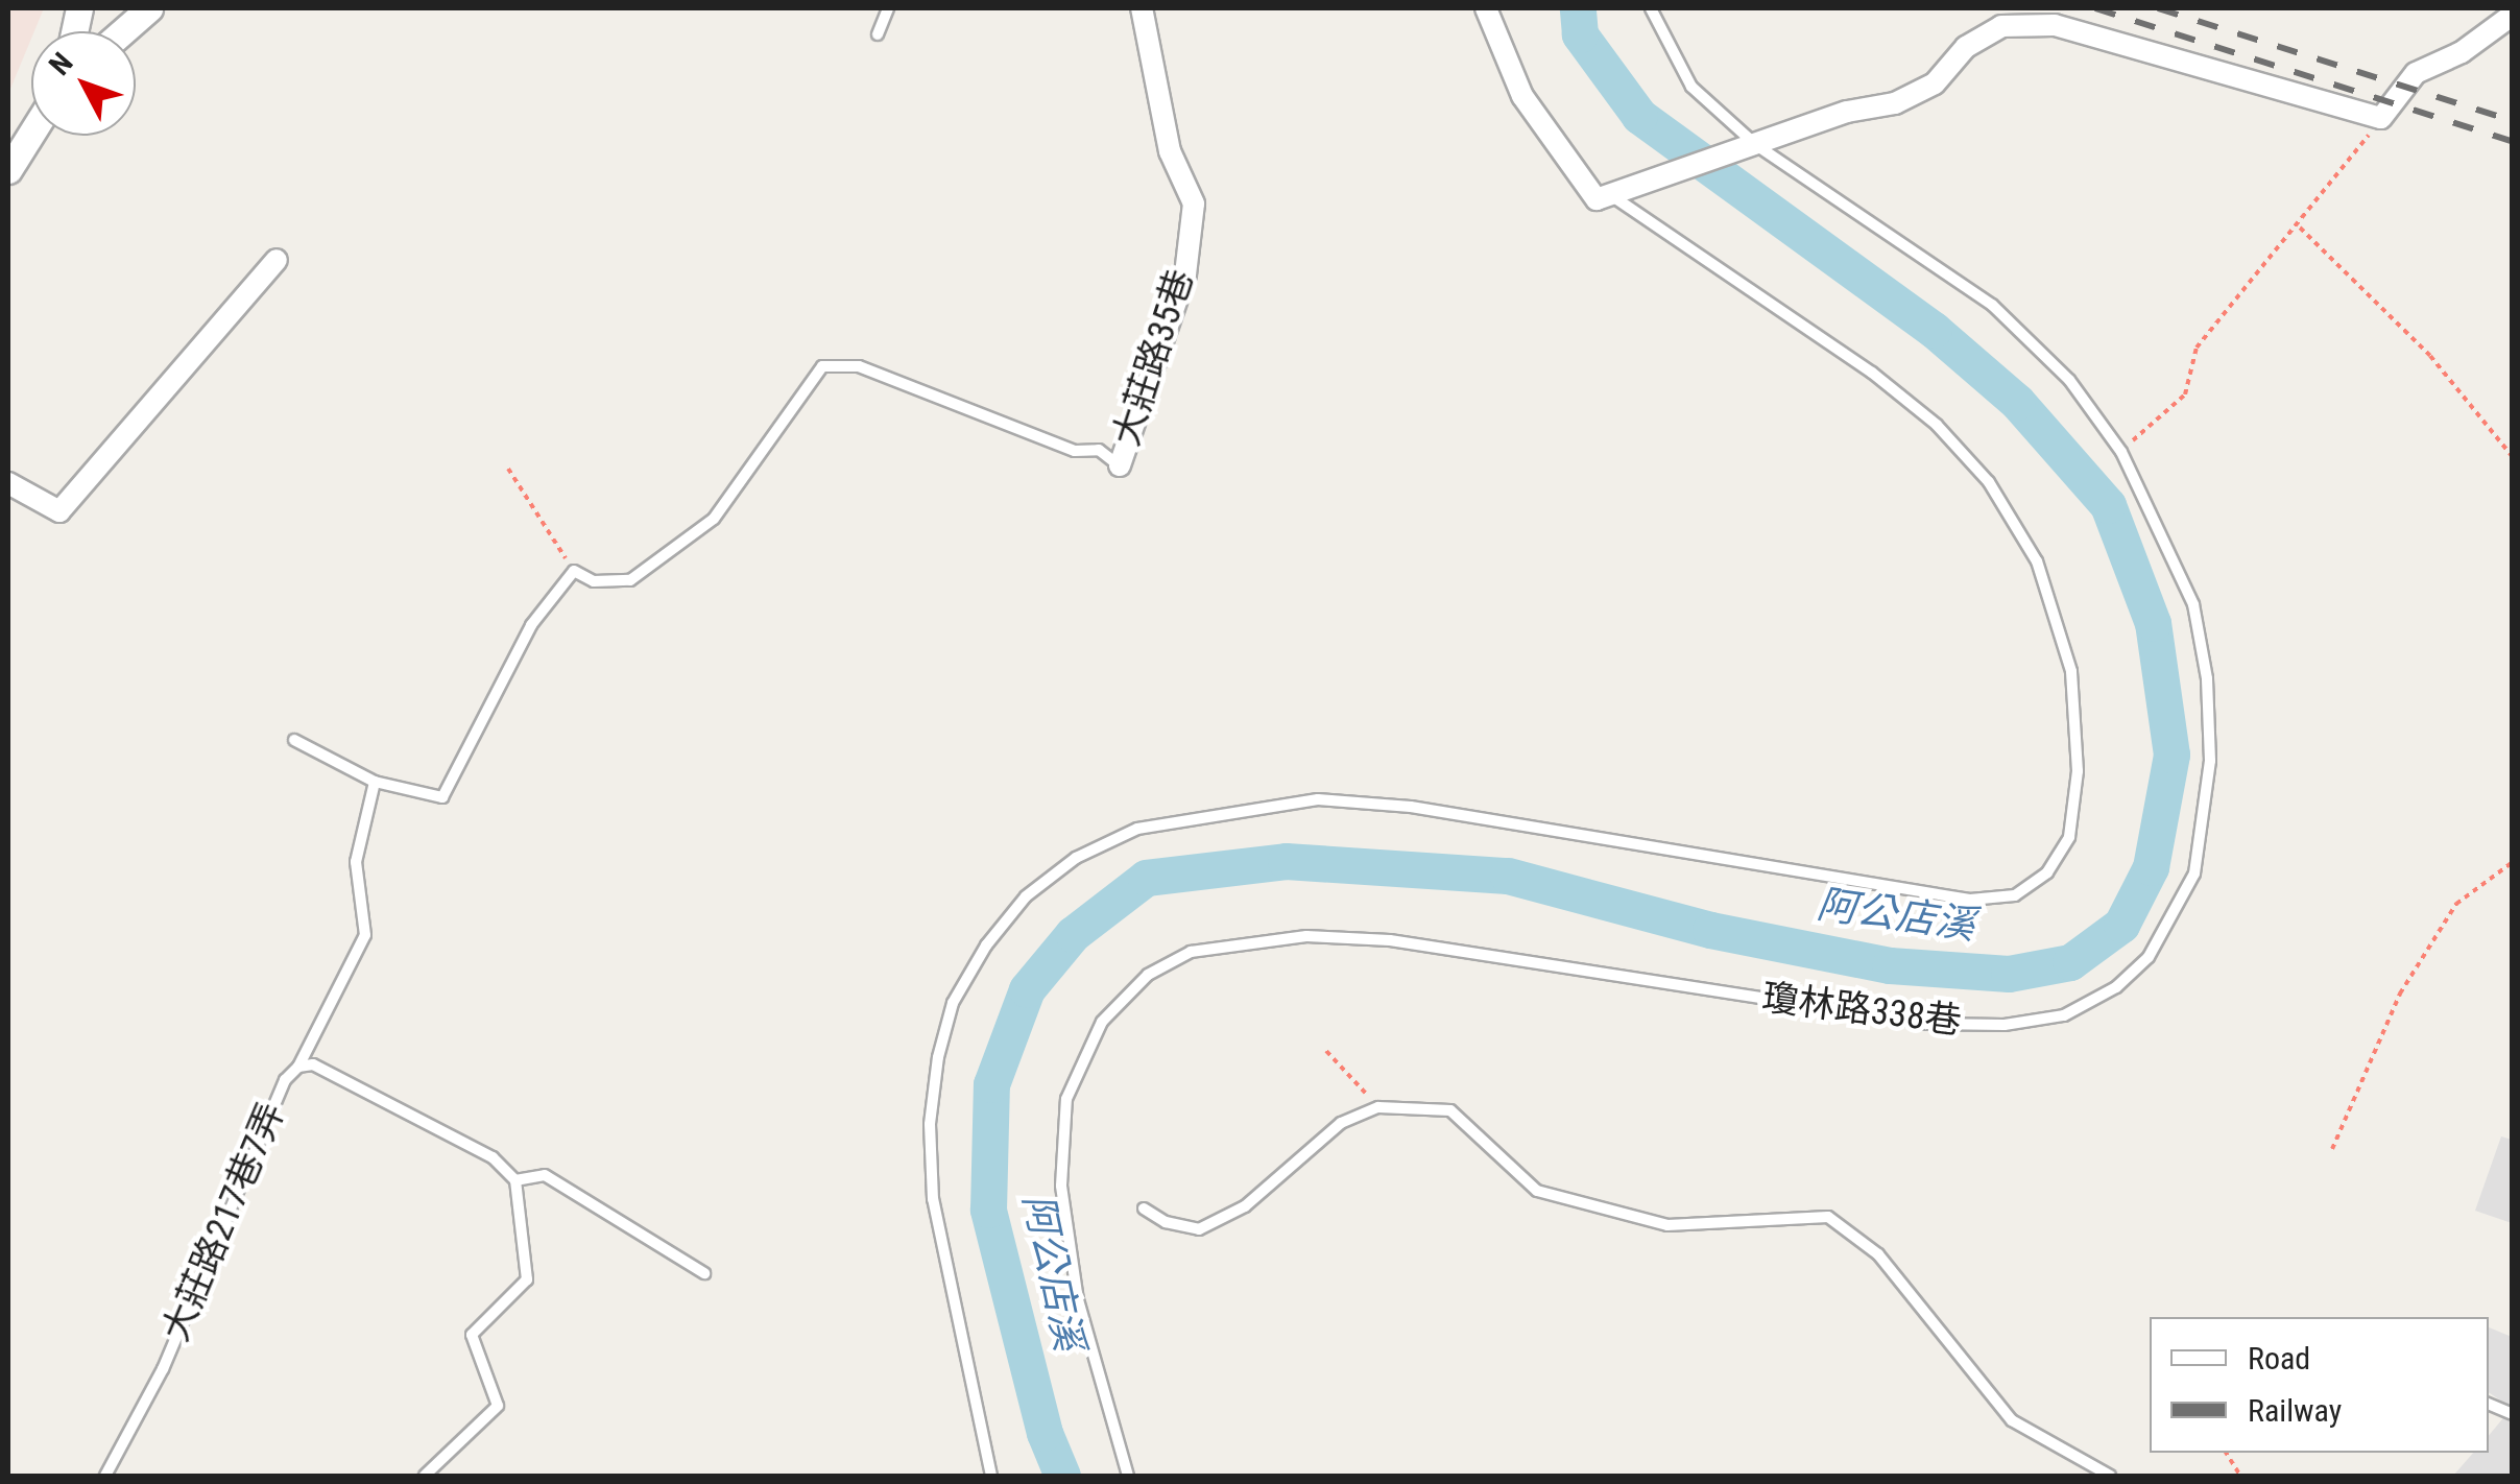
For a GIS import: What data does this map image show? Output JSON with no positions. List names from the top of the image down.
{
  "streets": {
    "street": ["大莊路35巷"],
    "lane": ["瓊林路338巷", "大莊路217巷7弄"]
  },
  "water": ["阿公店溪"],
  "legend": ["Road", "Railway"],
  "north": "top left"
}
